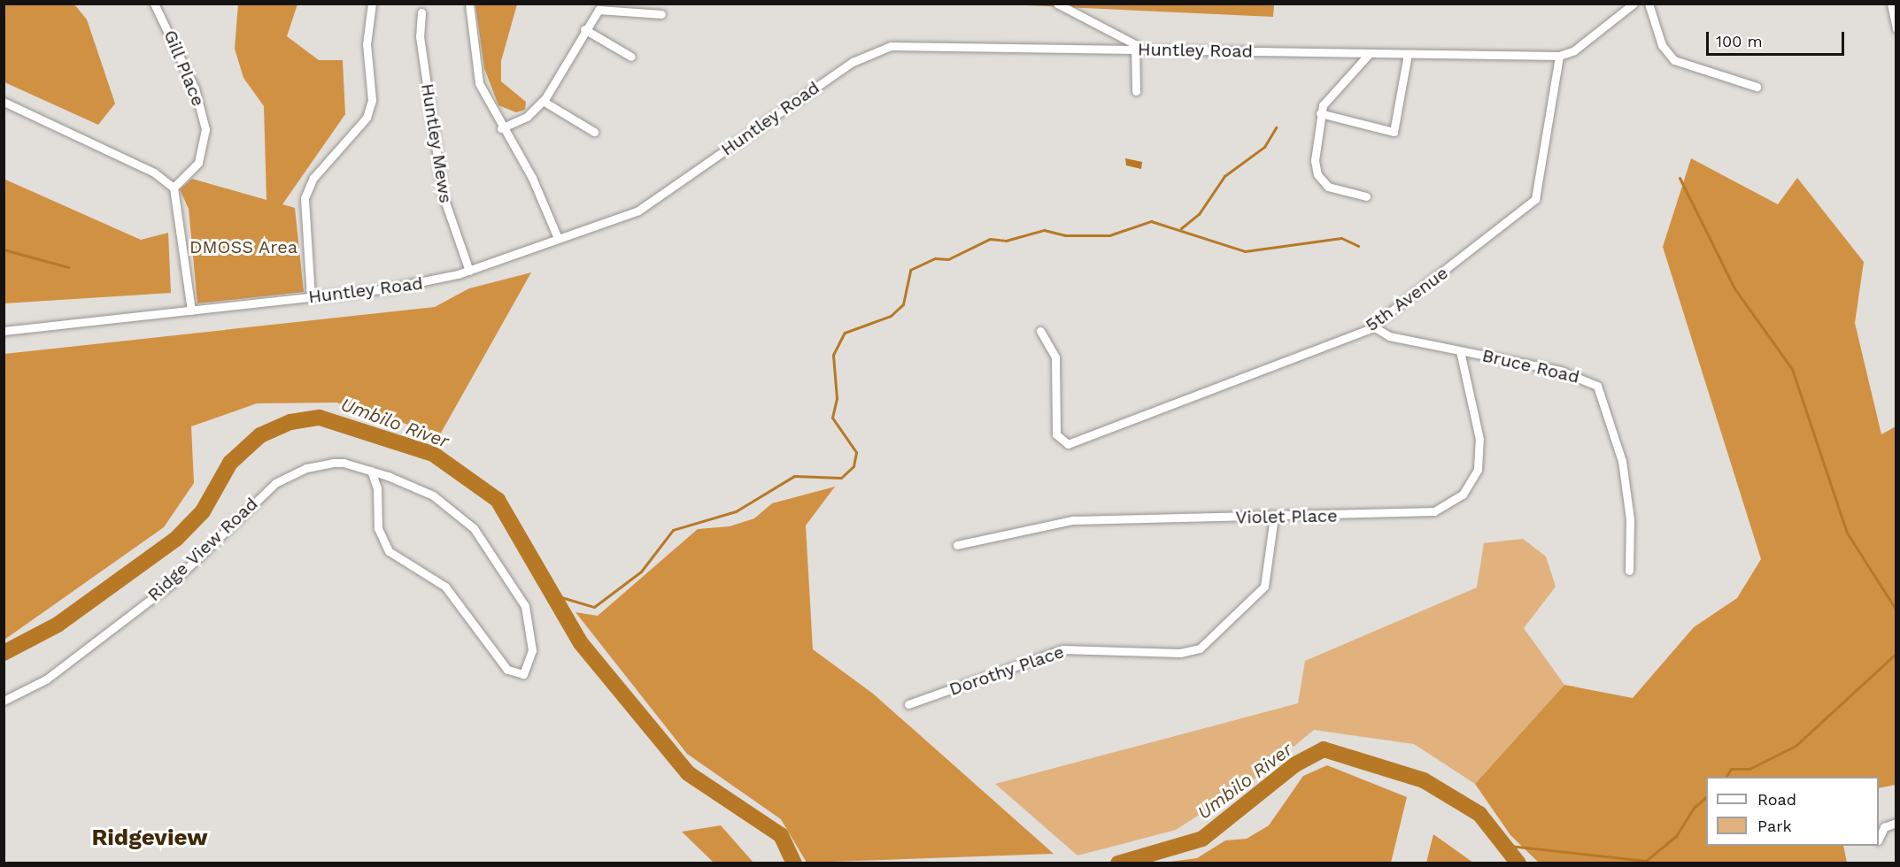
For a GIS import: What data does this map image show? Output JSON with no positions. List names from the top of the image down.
{
  "streets": {
    "street": [
      "Huntley Road",
      "Gill Place",
      "Huntley Mews",
      "5th Avenue",
      "Bruce Road",
      "Violet Place",
      "Ridge View Road",
      "Dorothy Place"
    ]
  },
  "crossings": [
    ["Huntley Road", "Huntley Mews"],
    ["Huntley Road", "5th Avenue"],
    ["5th Avenue", "Bruce Road"],
    ["Bruce Road", "Violet Place"],
    ["Violet Place", "Dorothy Place"]
  ],
  "districts": ["Ridgeview"],
  "water": ["Umbilo River"],
  "parks": ["DMOSS Area"],
  "legend": ["Road", "Park"],
  "scale_bar": "100 m"
}
